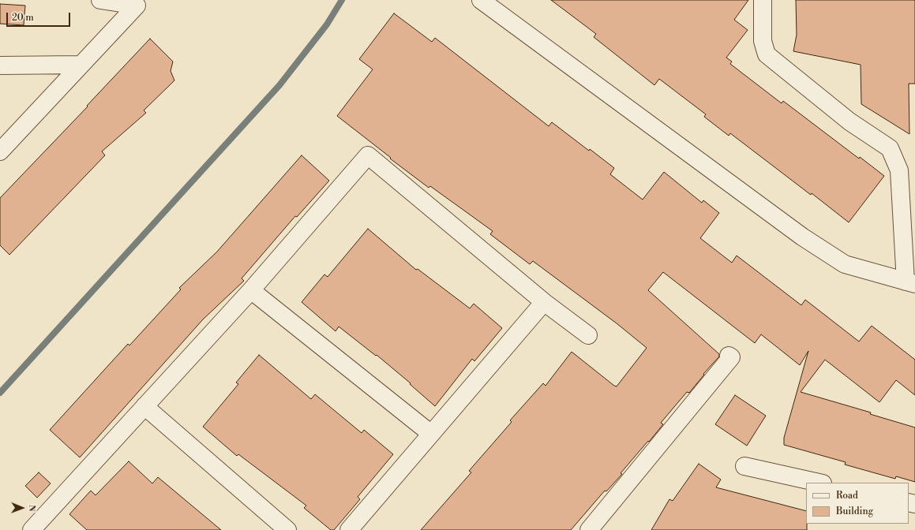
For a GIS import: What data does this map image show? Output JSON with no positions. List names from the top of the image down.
{
  "legend": ["Road", "Building"],
  "scale_bar": "20 m",
  "north": "right"
}
